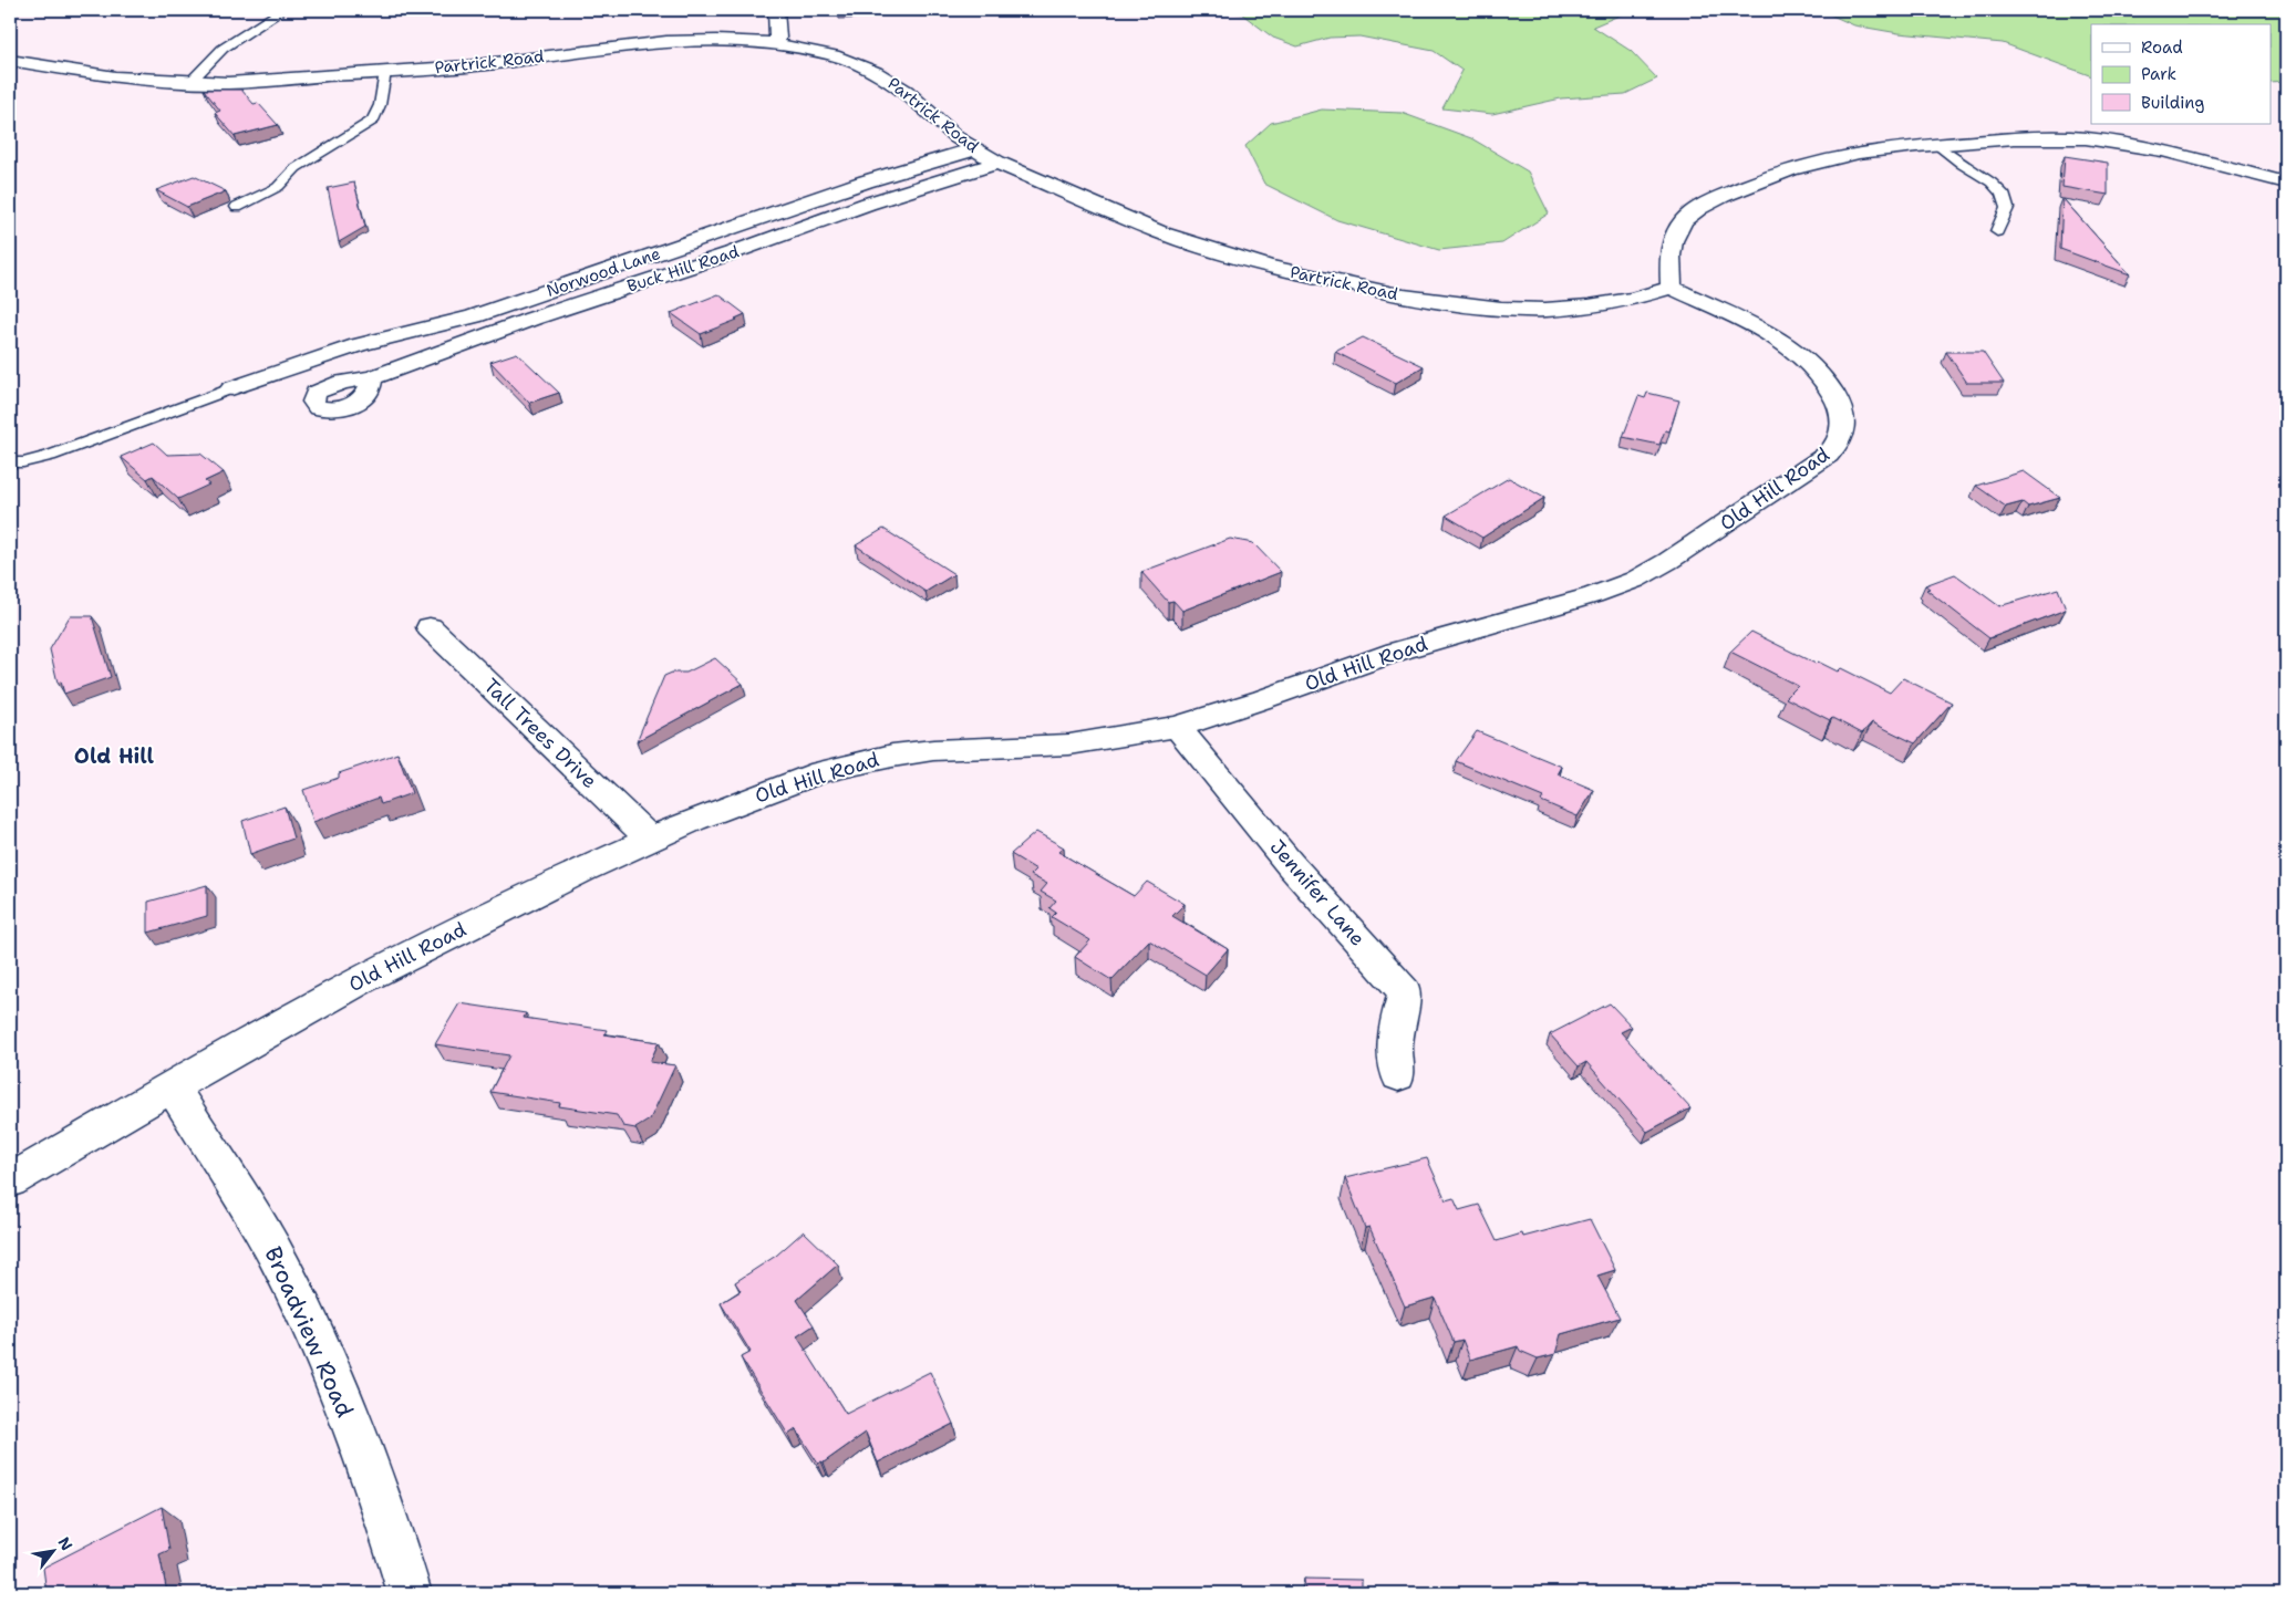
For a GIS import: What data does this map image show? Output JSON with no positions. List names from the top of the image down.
{
  "streets": {
    "street": [
      "Partrick Road",
      "Buck Hill Road",
      "Norwood Lane",
      "Old Hill Road",
      "Tall Trees Drive",
      "Jennifer Lane",
      "Broadview Road"
    ]
  },
  "crossings": [
    ["Partrick Road", "Buck Hill Road"],
    ["Partrick Road", "Norwood Lane"],
    ["Partrick Road", "Old Hill Road"],
    ["Old Hill Road", "Tall Trees Drive"],
    ["Old Hill Road", "Jennifer Lane"],
    ["Old Hill Road", "Broadview Road"]
  ],
  "districts": ["Old Hill"],
  "legend": ["Road", "Park", "Building"],
  "north": "top right"
}
